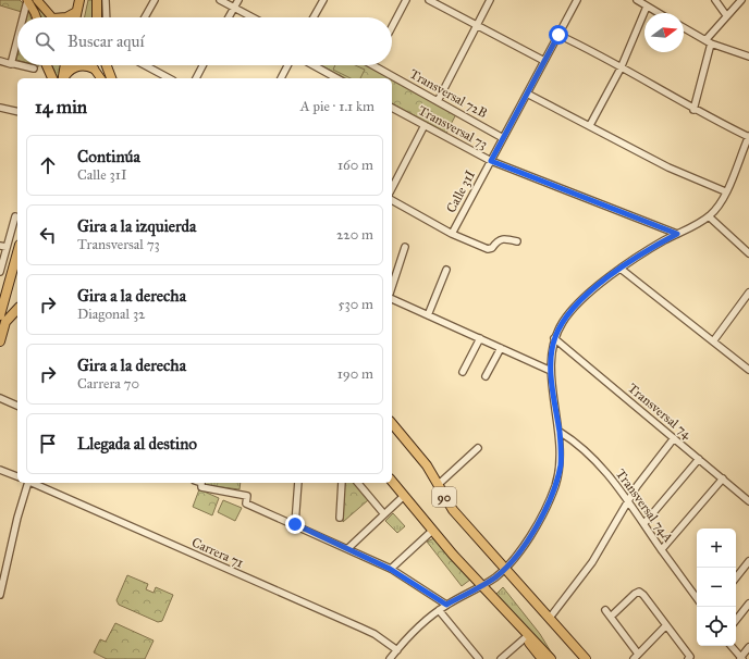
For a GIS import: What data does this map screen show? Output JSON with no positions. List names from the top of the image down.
{
  "streets": {
    "highway": ["90"],
    "street": [
      "Transversal 72B",
      "Transversal 73",
      "Calle 31I",
      "Transversal 74",
      "Transversal 74A",
      "Carrera 71"
    ]
  },
  "crossings": [
    ["Transversal 72B", "Calle 31I"],
    ["Transversal 73", "Calle 31I"]
  ],
  "north": "right",
  "page": {
    "search": "Buscar aquí",
    "heading": ["14 min", "A pie · 1.1 km"],
    "list": [
      ["Continúa", "Calle 31I", "160 m"],
      ["Gira a la izquierda", "Transversal 73", "220 m"],
      ["Gira a la derecha", "Diagonal 32", "530 m"],
      ["Gira a la derecha", "Carrera 70", "190 m"],
      "Llegada al destino"
    ],
    "map_buttons": ["+", "−"]
  }
}
